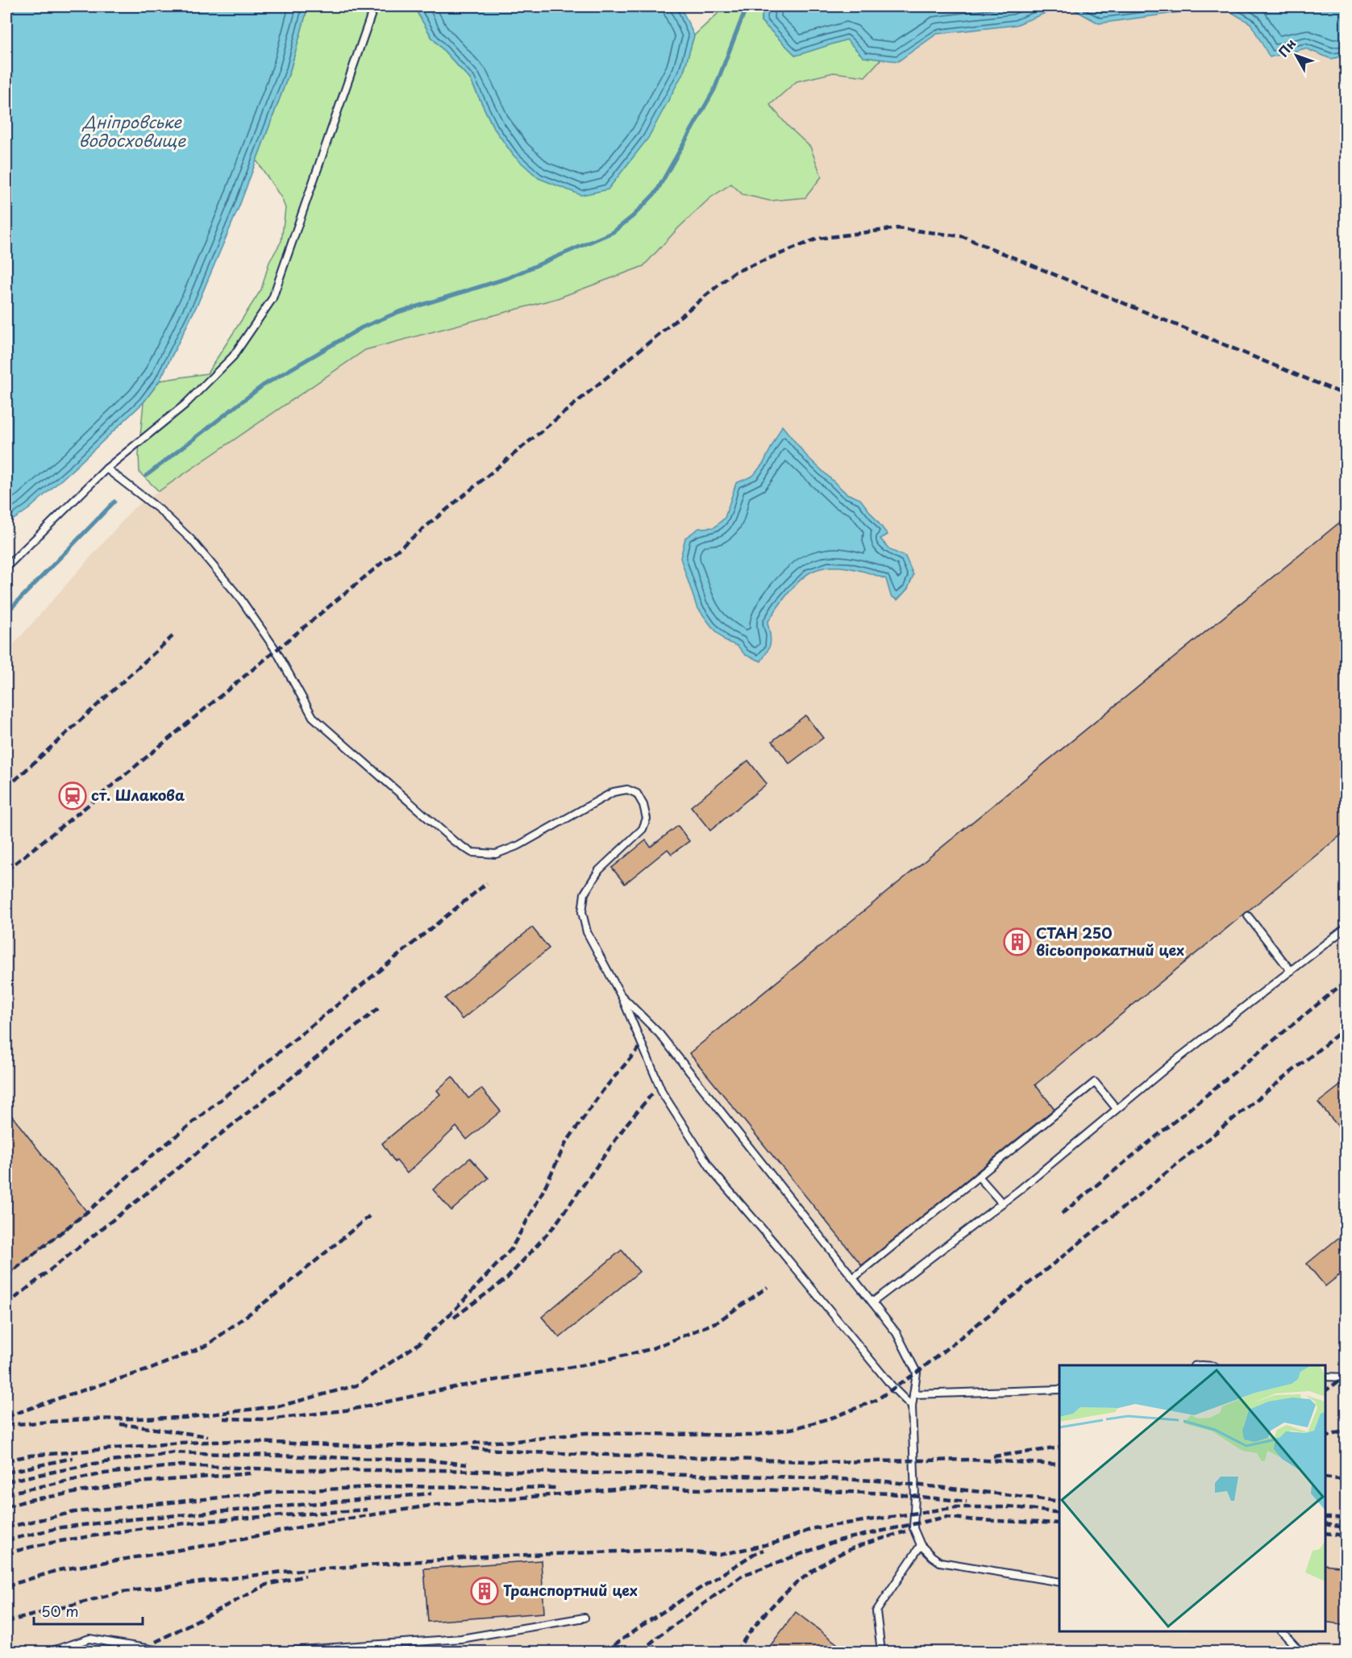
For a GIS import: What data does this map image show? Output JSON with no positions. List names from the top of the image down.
{
  "water": ["Дніпровське водосховище"],
  "places": {
    "station": ["ст. Шлакова"],
    "building": ["СТАН 250 вісьопрокатний цех", "Транспортний цех"]
  },
  "scale_bar": "50 m",
  "north": "top left"
}
